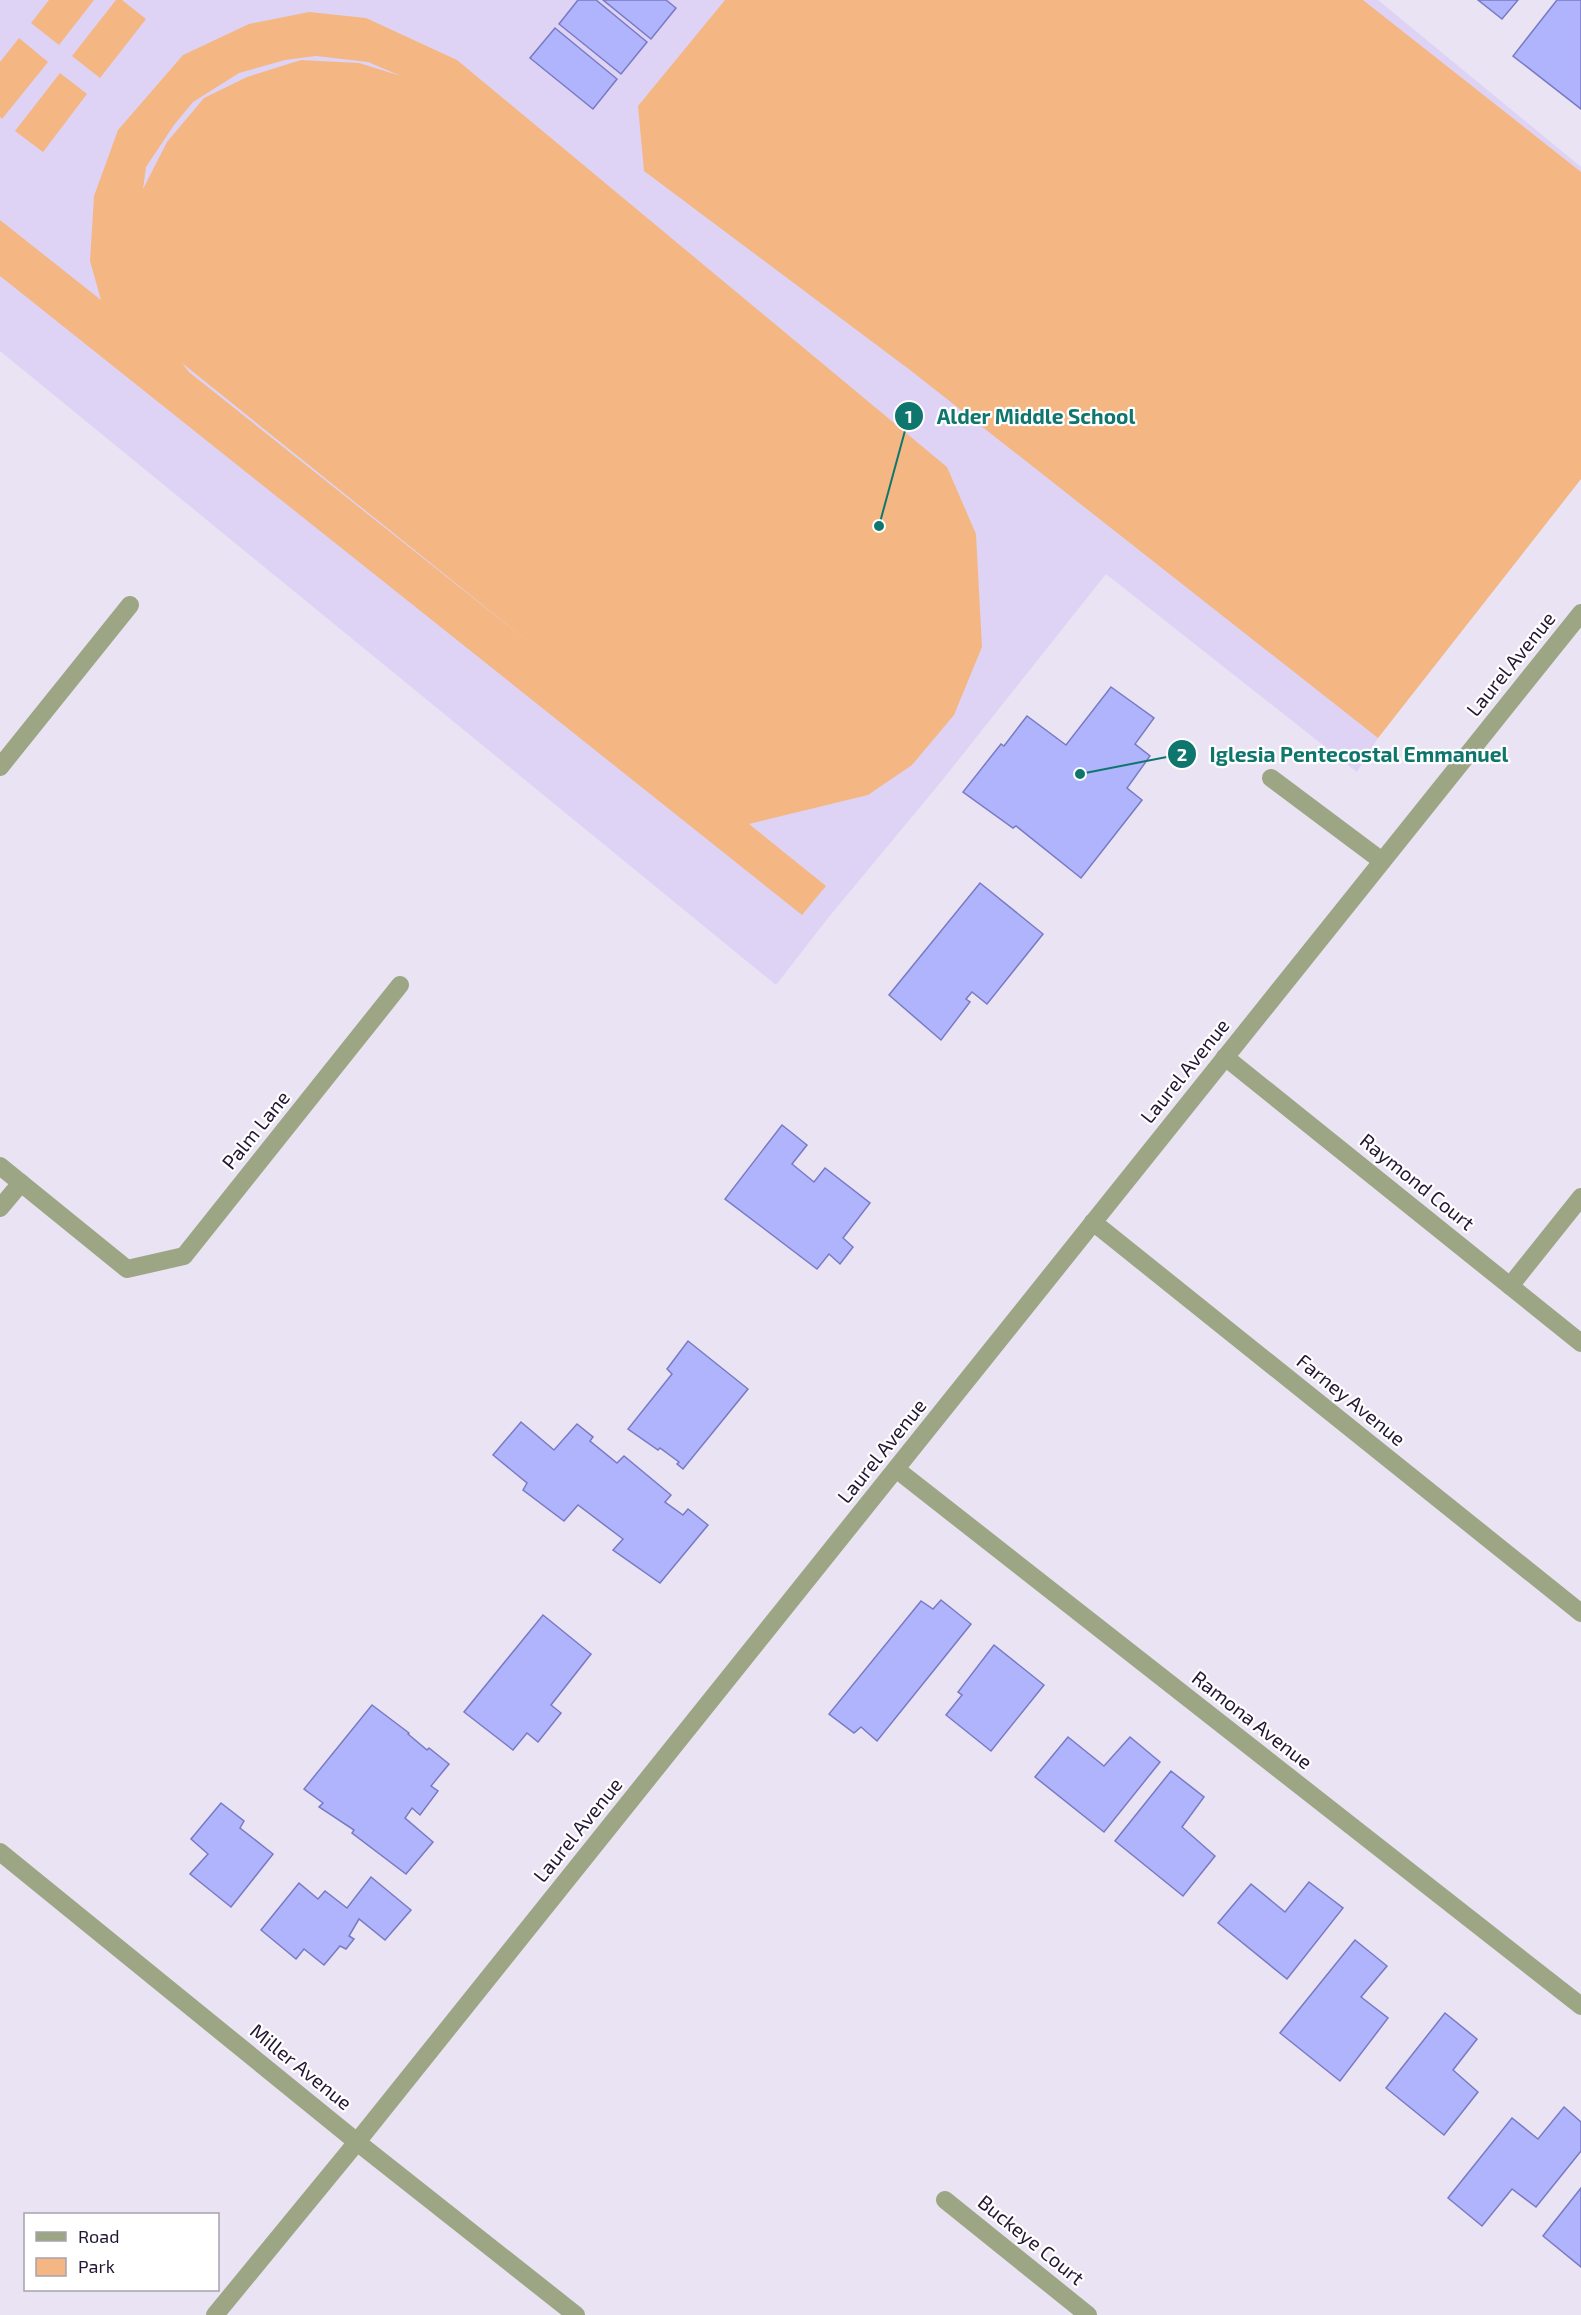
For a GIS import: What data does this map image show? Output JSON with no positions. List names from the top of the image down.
{
  "streets": {
    "street": [
      "Laurel Avenue",
      "Palm Lane",
      "Raymond Court",
      "Farney Avenue",
      "Ramona Avenue",
      "Miller Avenue",
      "Buckeye Court"
    ]
  },
  "crossings": [
    ["Laurel Avenue", "Raymond Court"],
    ["Laurel Avenue", "Farney Avenue"],
    ["Laurel Avenue", "Ramona Avenue"],
    ["Laurel Avenue", "Miller Avenue"]
  ],
  "places": ["Alder Middle School", "Iglesia Pentecostal Emmanuel"],
  "legend": ["Road", "Park"]
}
